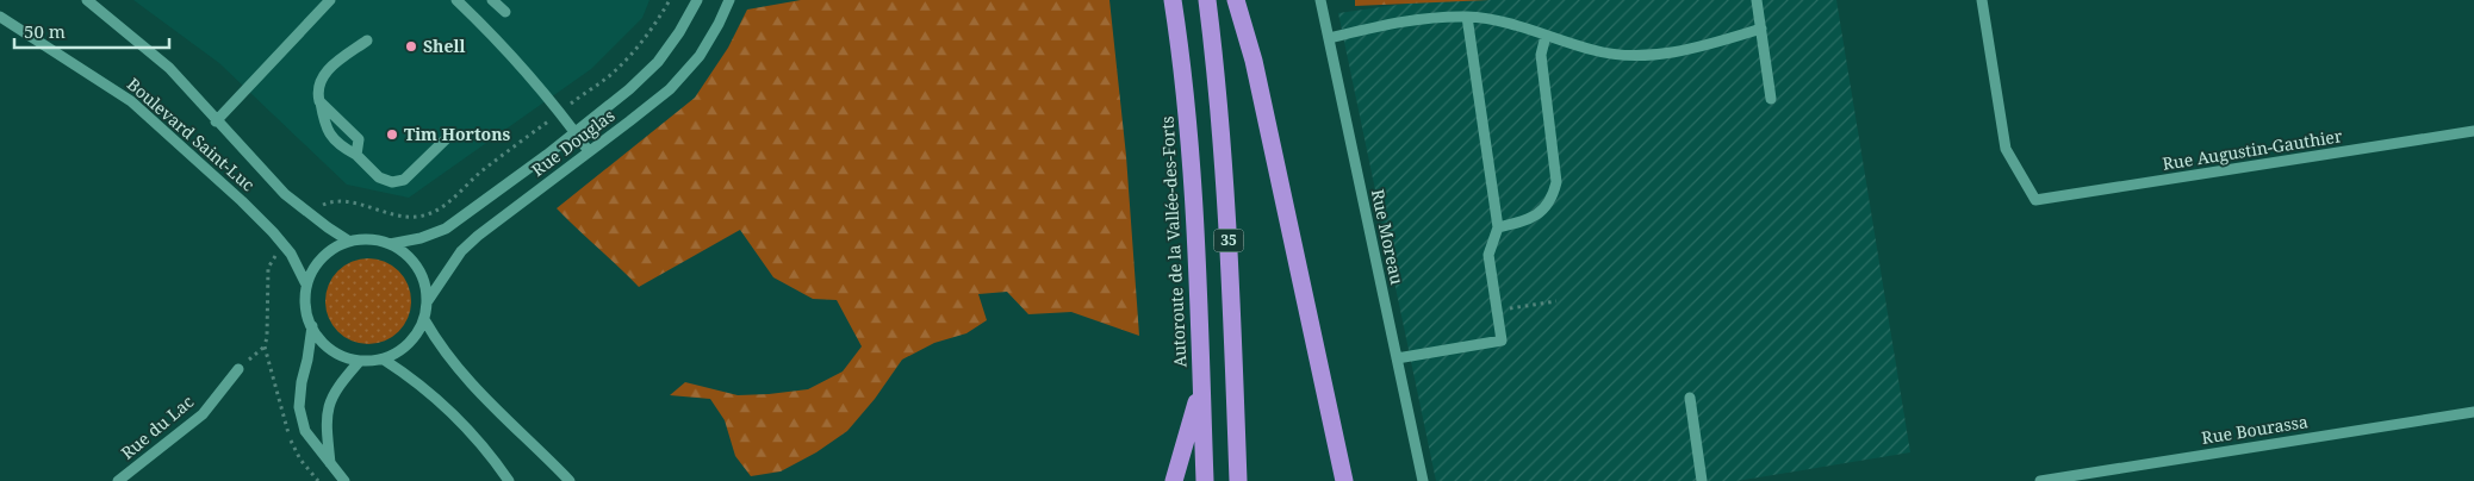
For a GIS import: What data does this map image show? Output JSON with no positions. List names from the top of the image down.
{
  "streets": {
    "highway": ["35", "Autoroute de la Vallée-des-Forts"],
    "street": [
      "Boulevard Saint-Luc",
      "Rue Douglas",
      "Rue Augustin-Gauthier",
      "Rue Moreau",
      "Rue du Lac",
      "Rue Bourassa"
    ]
  },
  "crossings": [
    ["Boulevard Saint-Luc", "Rue Douglas"]
  ],
  "places": ["Shell", "Tim Hortons"],
  "scale_bar": "50 m"
}
